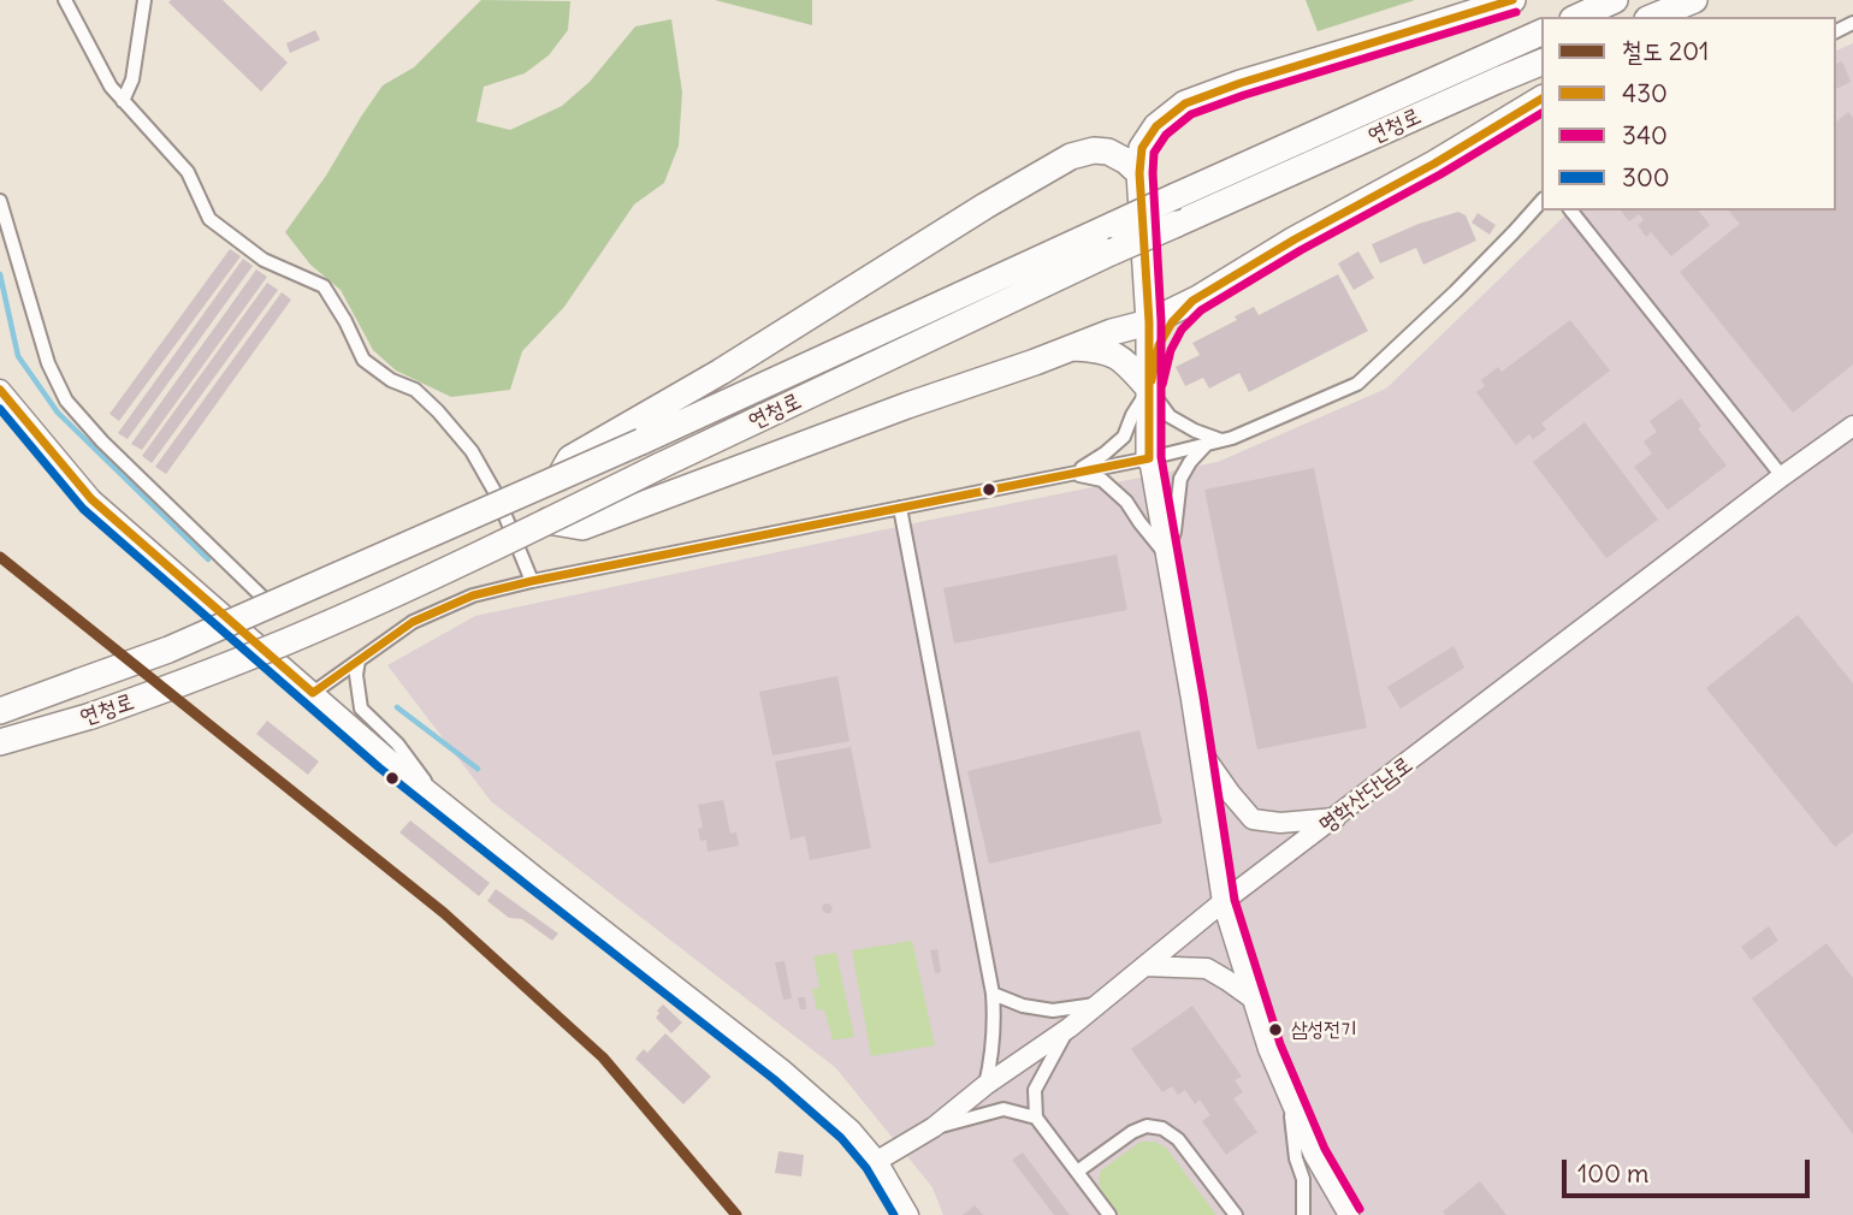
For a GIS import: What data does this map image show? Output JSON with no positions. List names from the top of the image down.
{
  "streets": {
    "highway": ["연청로"],
    "street": ["명학산단남로"]
  },
  "places": ["삼성전기"],
  "lines": [
    "transit line 430",
    "transit line 340",
    "transit line 300",
    "rail line 201"
  ],
  "legend": [
    "철도 201",
    "430",
    "340",
    "300"
  ],
  "scale_bar": "100 m"
}
